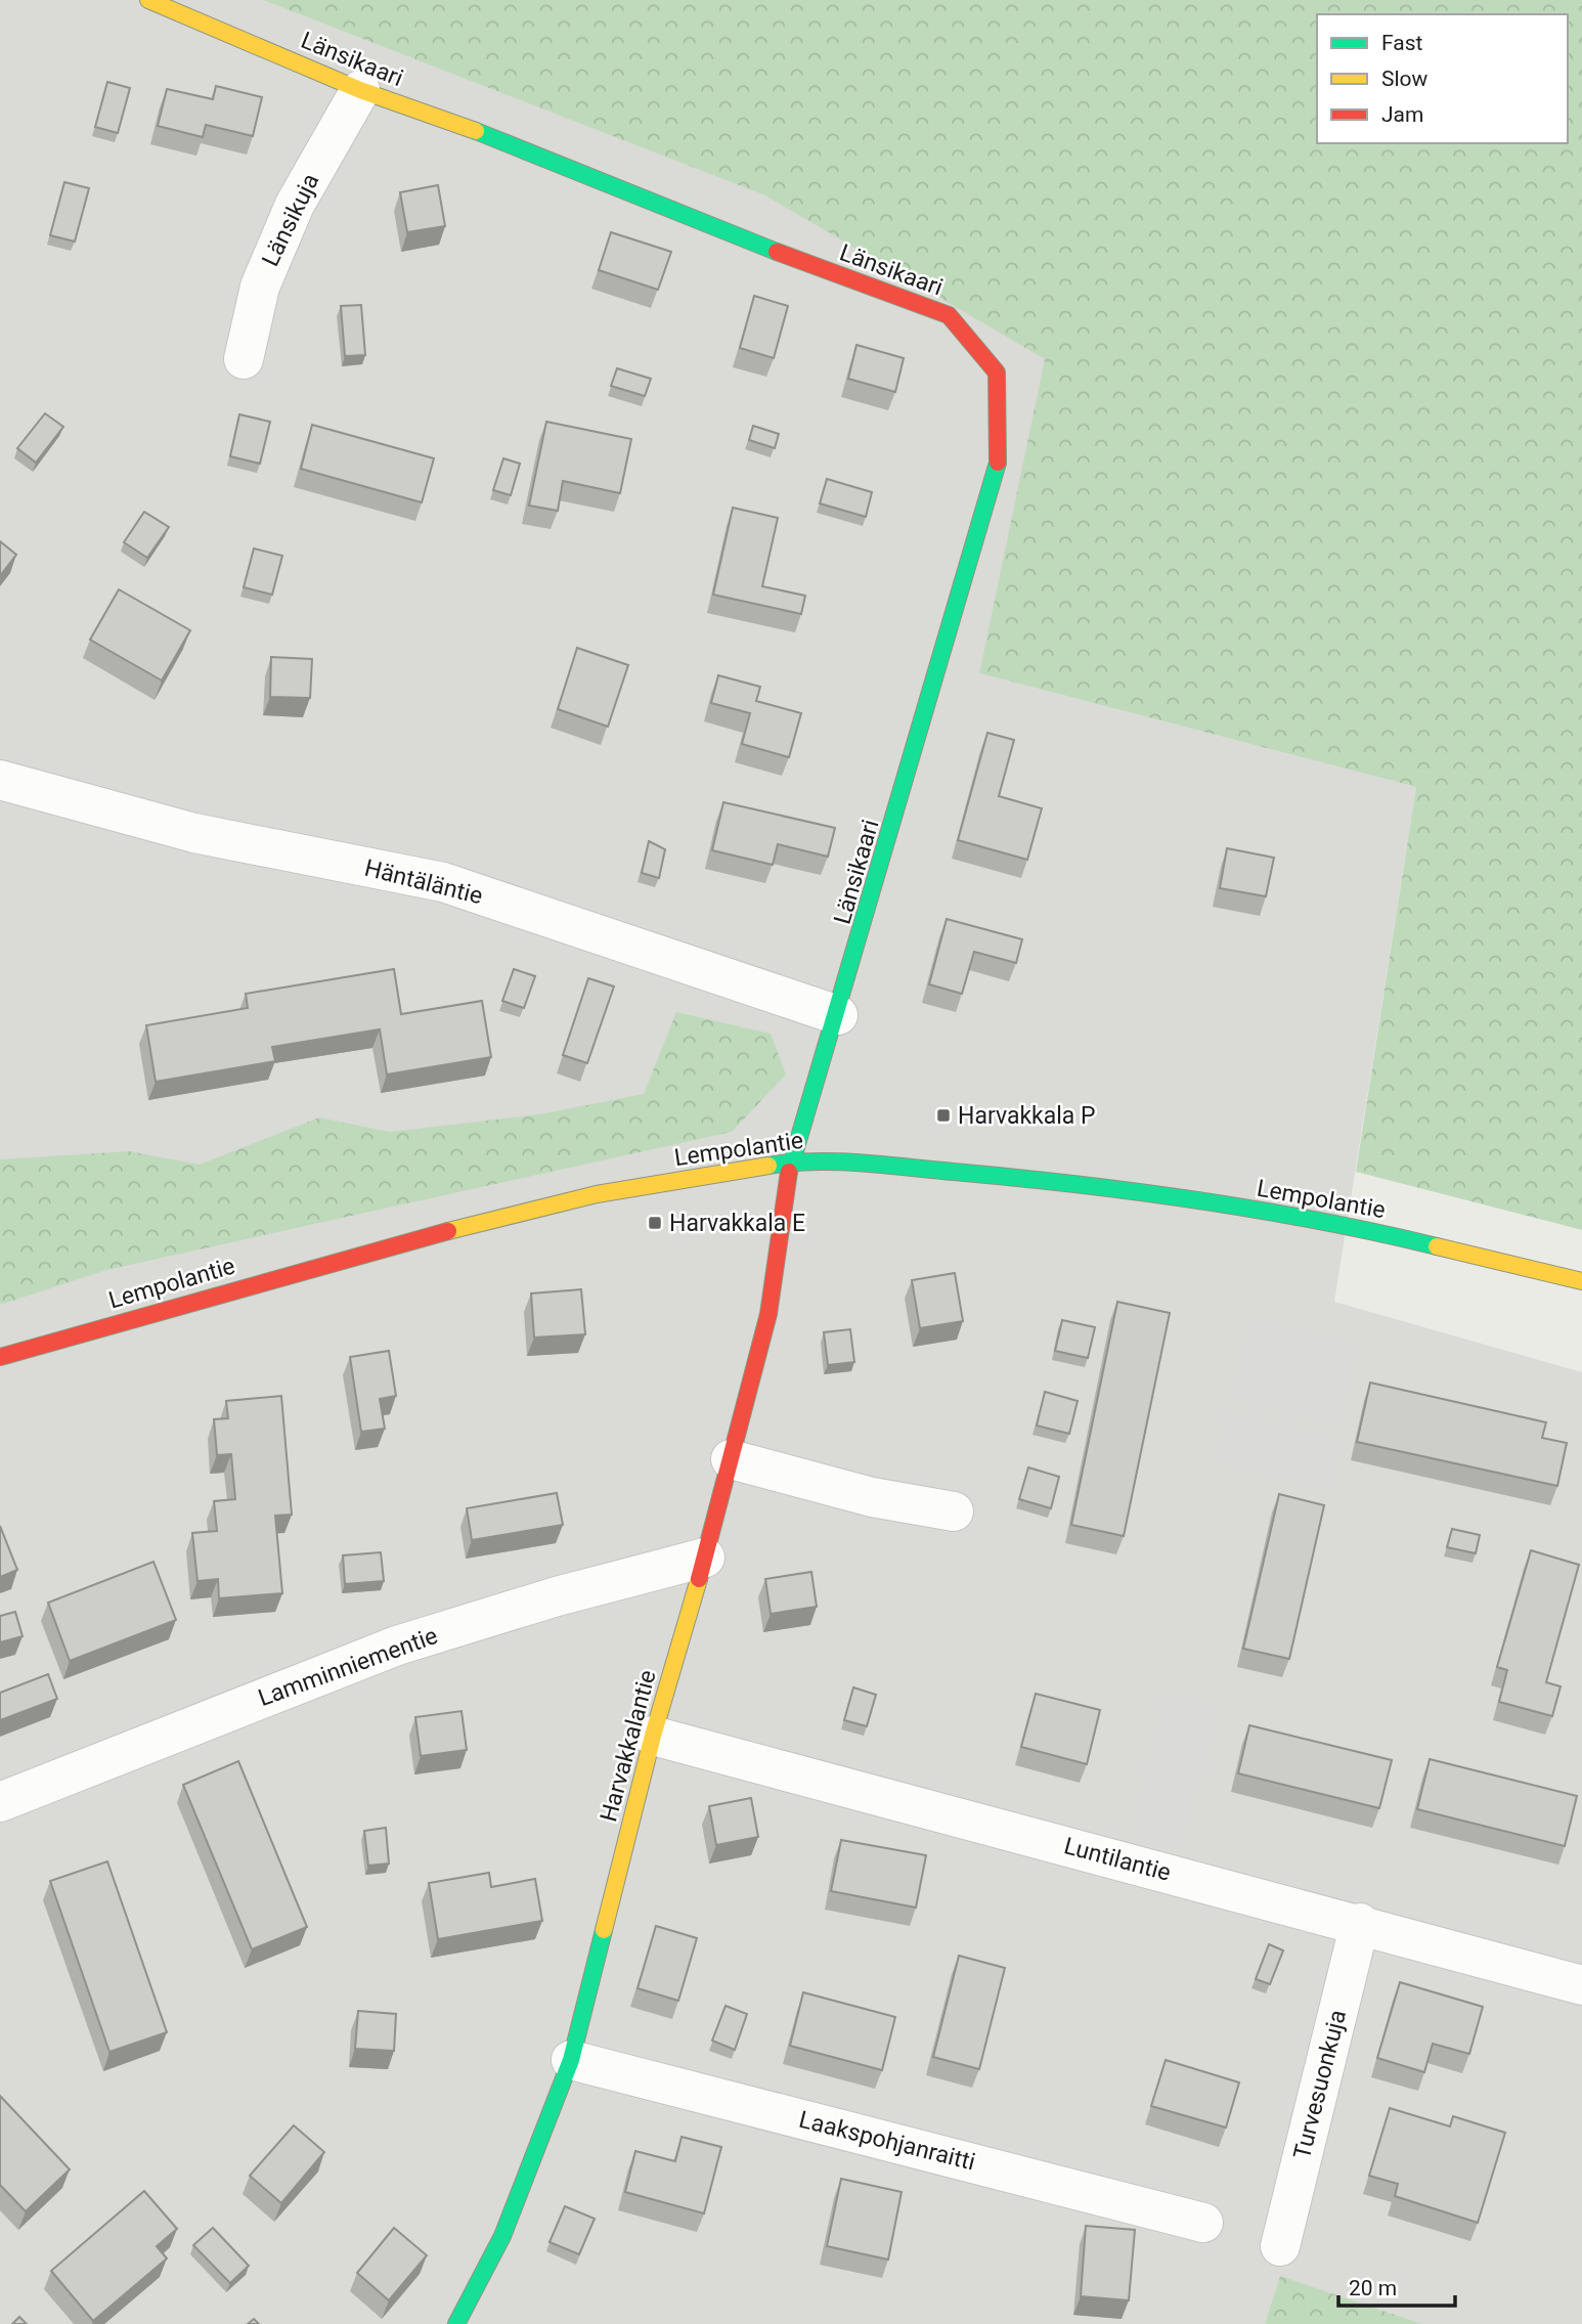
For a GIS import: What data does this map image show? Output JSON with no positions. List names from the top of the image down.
{
  "streets": {
    "street": [
      "Länsikaari",
      "Länsikuja",
      "Häntäläntie",
      "Lempolantie",
      "Lamminniementie",
      "Harvakkalantie",
      "Luntilantie",
      "Turvesuonkuja",
      "Laakspohjanraitti"
    ]
  },
  "crossings": [
    ["Länsikaari", "Länsikuja"],
    ["Länsikaari", "Häntäläntie"],
    ["Länsikaari", "Lempolantie"],
    ["Länsikaari", "Harvakkalantie"],
    ["Lempolantie", "Harvakkalantie"],
    ["Lamminniementie", "Harvakkalantie"],
    ["Harvakkalantie", "Luntilantie"],
    ["Harvakkalantie", "Laakspohjanraitti"],
    ["Luntilantie", "Turvesuonkuja"]
  ],
  "places": {
    "transit": ["Harvakkala P", "Harvakkala E"]
  },
  "legend": ["Fast", "Slow", "Jam"],
  "scale_bar": "20 m"
}
